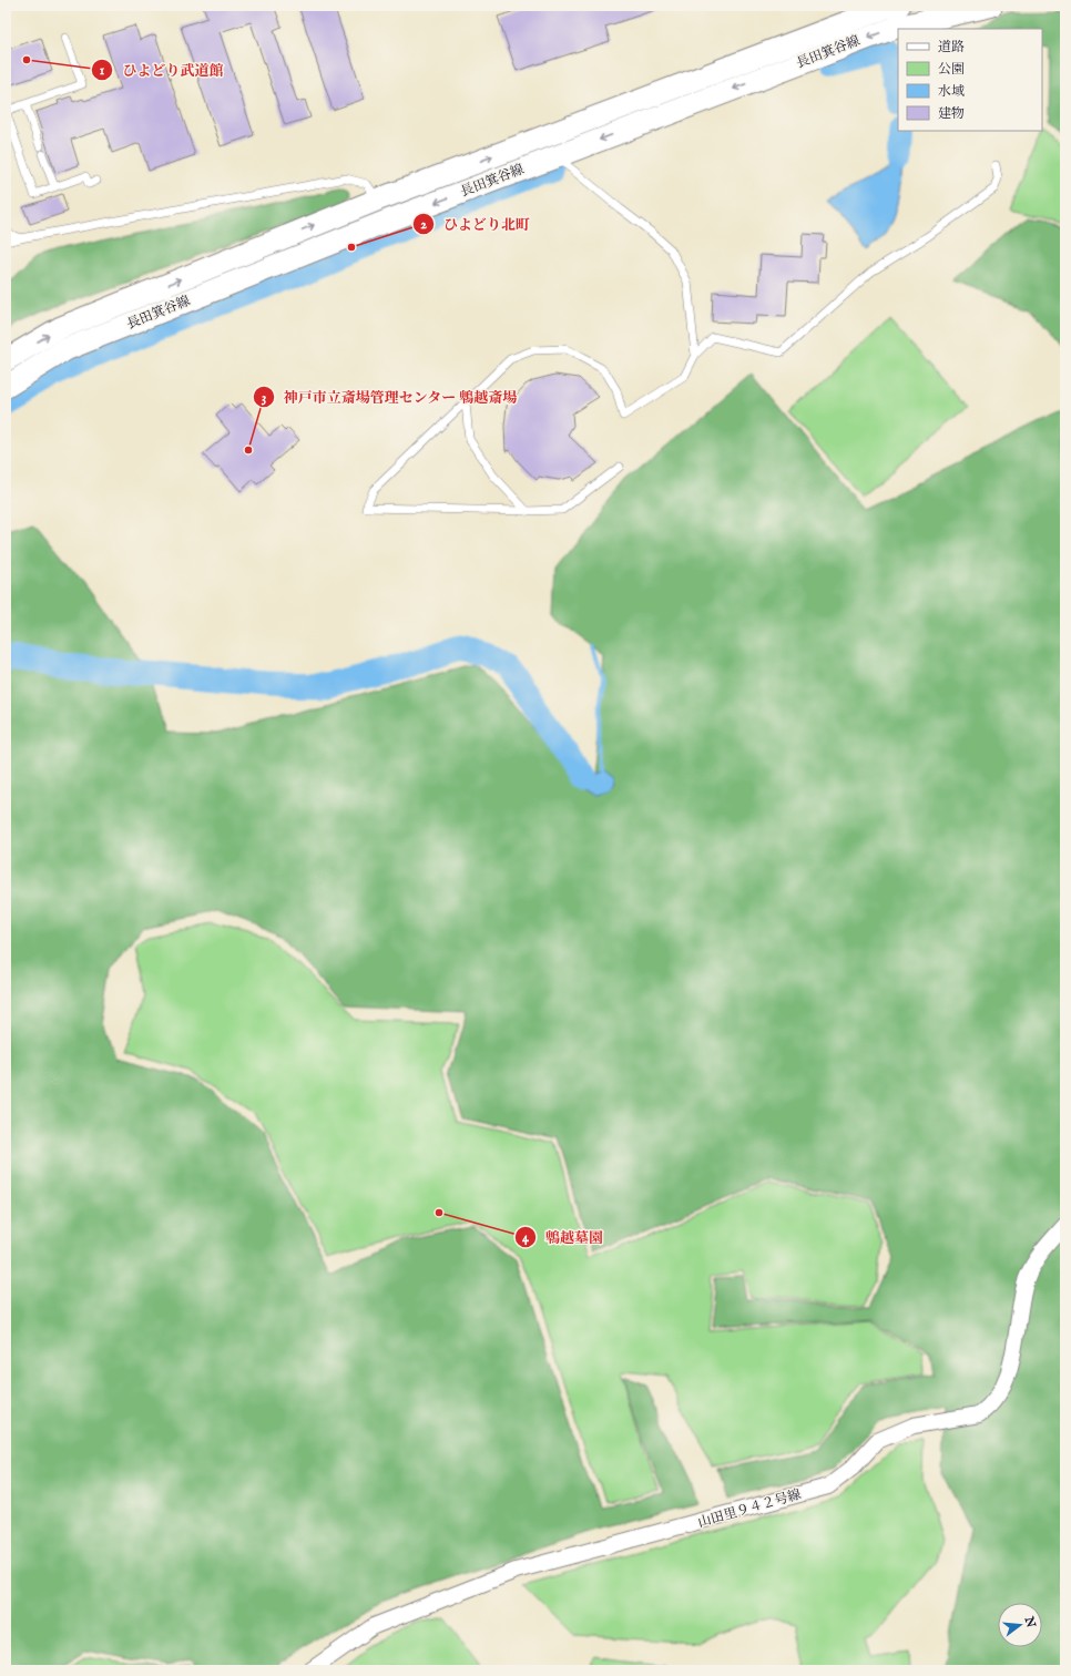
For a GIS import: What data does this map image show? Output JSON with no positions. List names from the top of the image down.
{
  "streets": {
    "street": ["長田箕谷線", "山田里９４２号線"]
  },
  "places": [
    "ひよどり武道館",
    "ひよどり北町",
    "神戸市立斎場管理センター 鵯越斎場",
    "鵯越墓園"
  ],
  "legend": [
    "道路",
    "公園",
    "水域",
    "建物"
  ],
  "north": "right"
}
